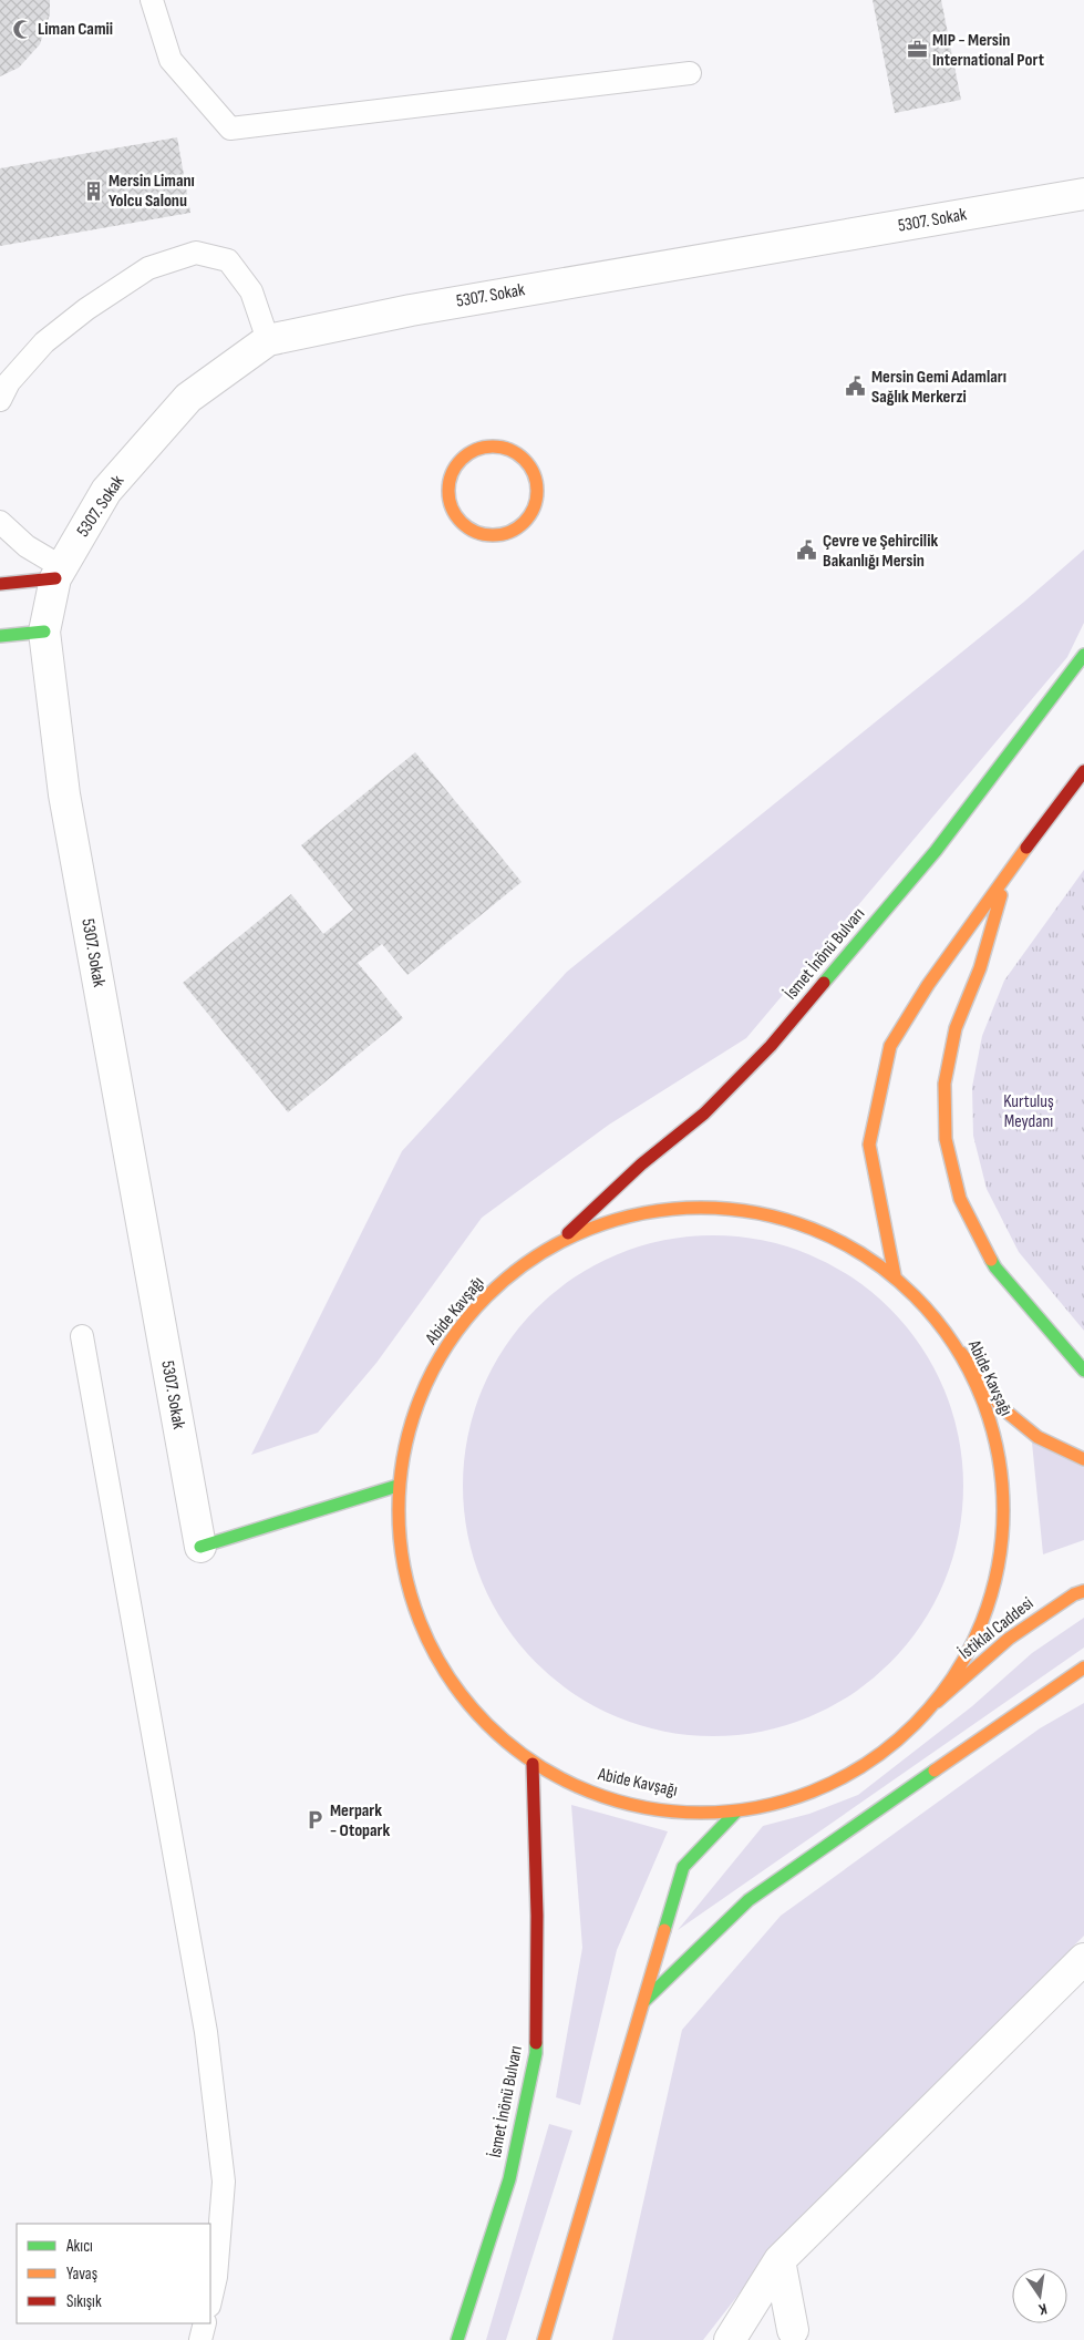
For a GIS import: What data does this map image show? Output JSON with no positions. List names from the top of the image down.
{
  "streets": {
    "main road": ["İsmet İnönü Bulvarı", "Abide Kavşağı", "İstiklal Caddesi"],
    "street": ["5307. Sokak"]
  },
  "crossings": [
    ["İsmet İnönü Bulvarı", "Abide Kavşağı"],
    ["Abide Kavşağı", "İstiklal Caddesi"]
  ],
  "parks": ["Kurtuluş Meydanı"],
  "places": {
    "mosque": ["Liman Camii"],
    "office": ["MIP - Mersin International Port"],
    "building": ["Mersin Limanı Yolcu Salonu"],
    "public building": ["Mersin Gemi Adamları Sağlık Merkerzi", "Çevre ve Şehircilik Bakanlığı Mersin"],
    "parking": ["Merpark - Otopark"]
  },
  "legend": ["Akıcı", "Yavaş", "Sıkışık"],
  "north": "bottom"
}
